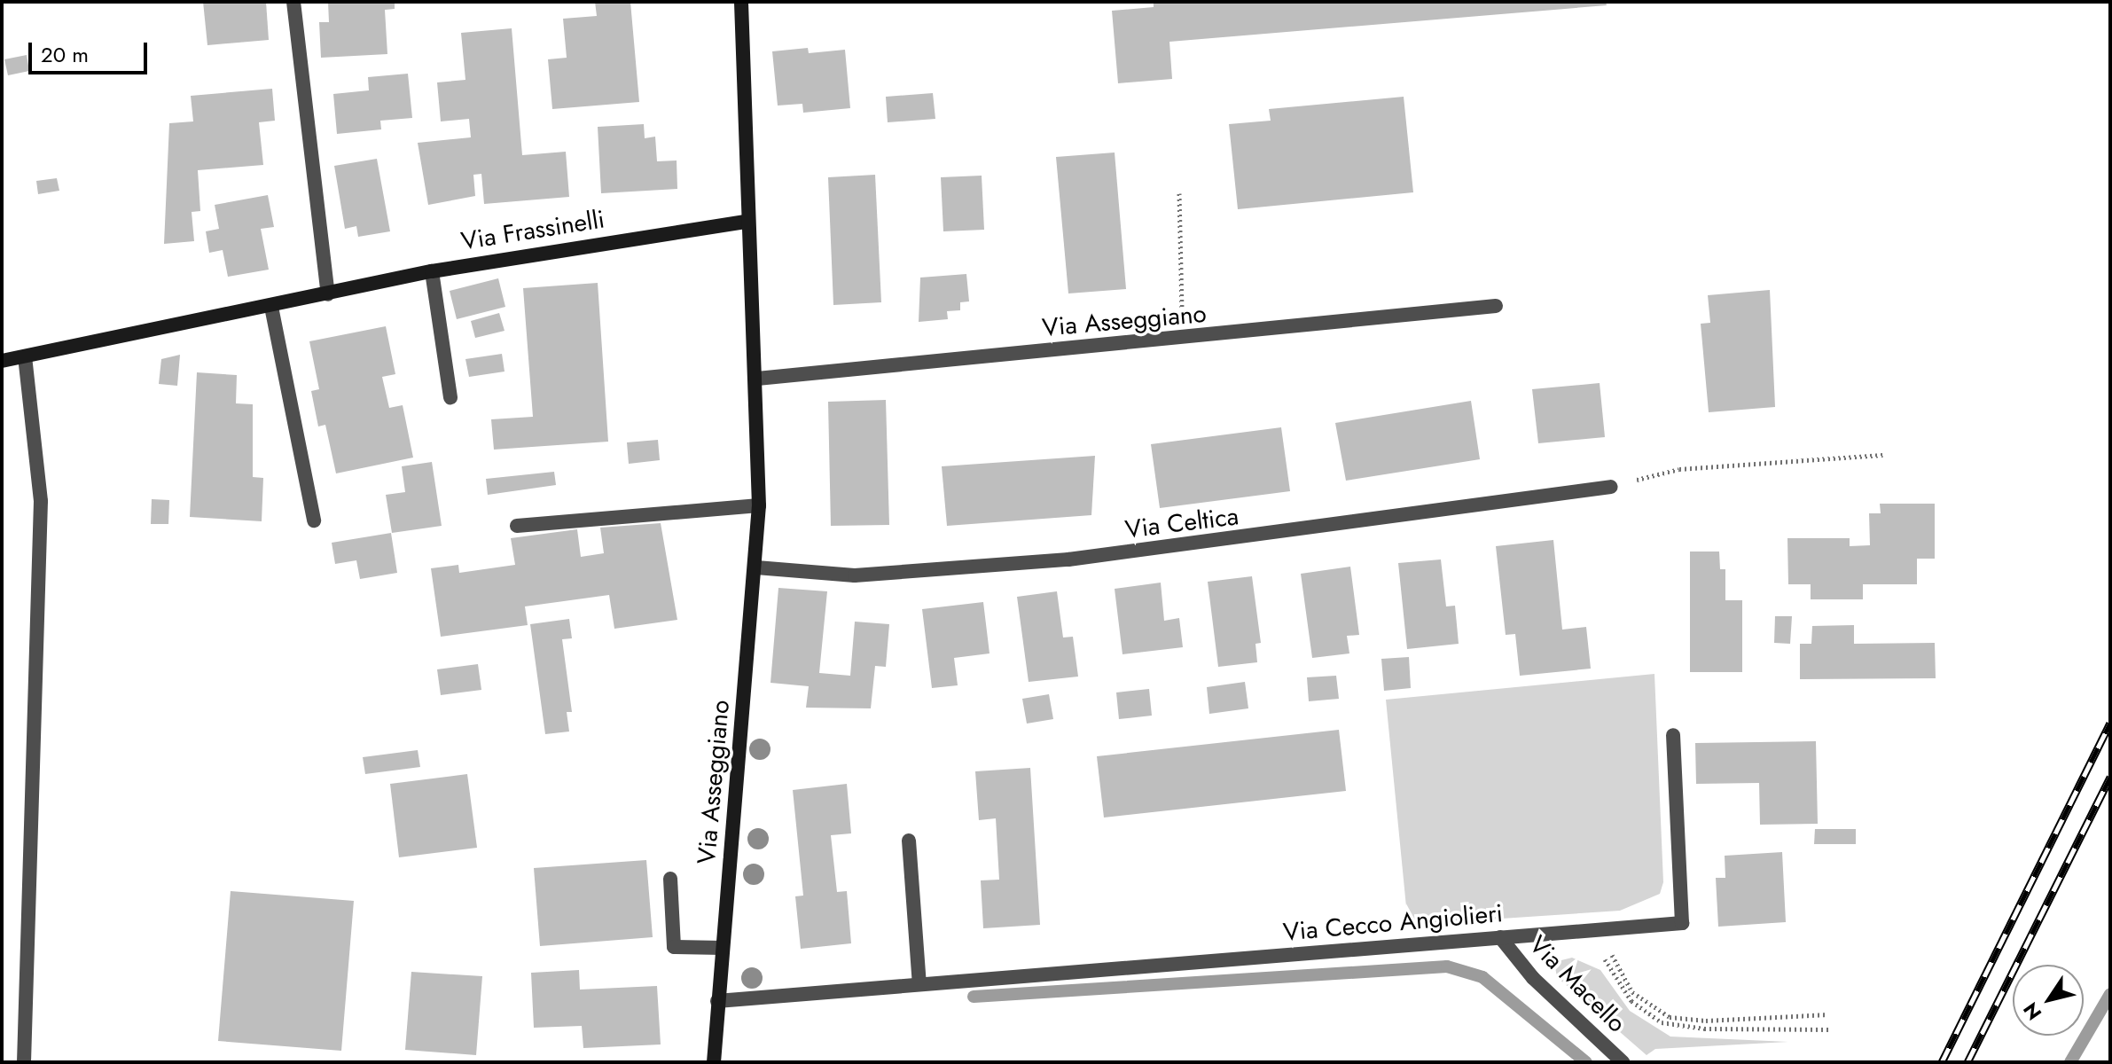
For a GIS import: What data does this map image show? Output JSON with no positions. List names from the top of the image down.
{
  "streets": {
    "street": [
      "Via Frassinelli",
      "Via Asseggiano",
      "Via Celtica",
      "Via Cecco Angiolieri",
      "Via Macello"
    ]
  },
  "crossings": [
    ["Via Frassinelli", "Via Asseggiano"],
    ["Via Asseggiano", "Via Celtica"],
    ["Via Asseggiano", "Via Cecco Angiolieri"],
    ["Via Cecco Angiolieri", "Via Macello"]
  ],
  "scale_bar": "20 m",
  "north": "bottom left"
}
